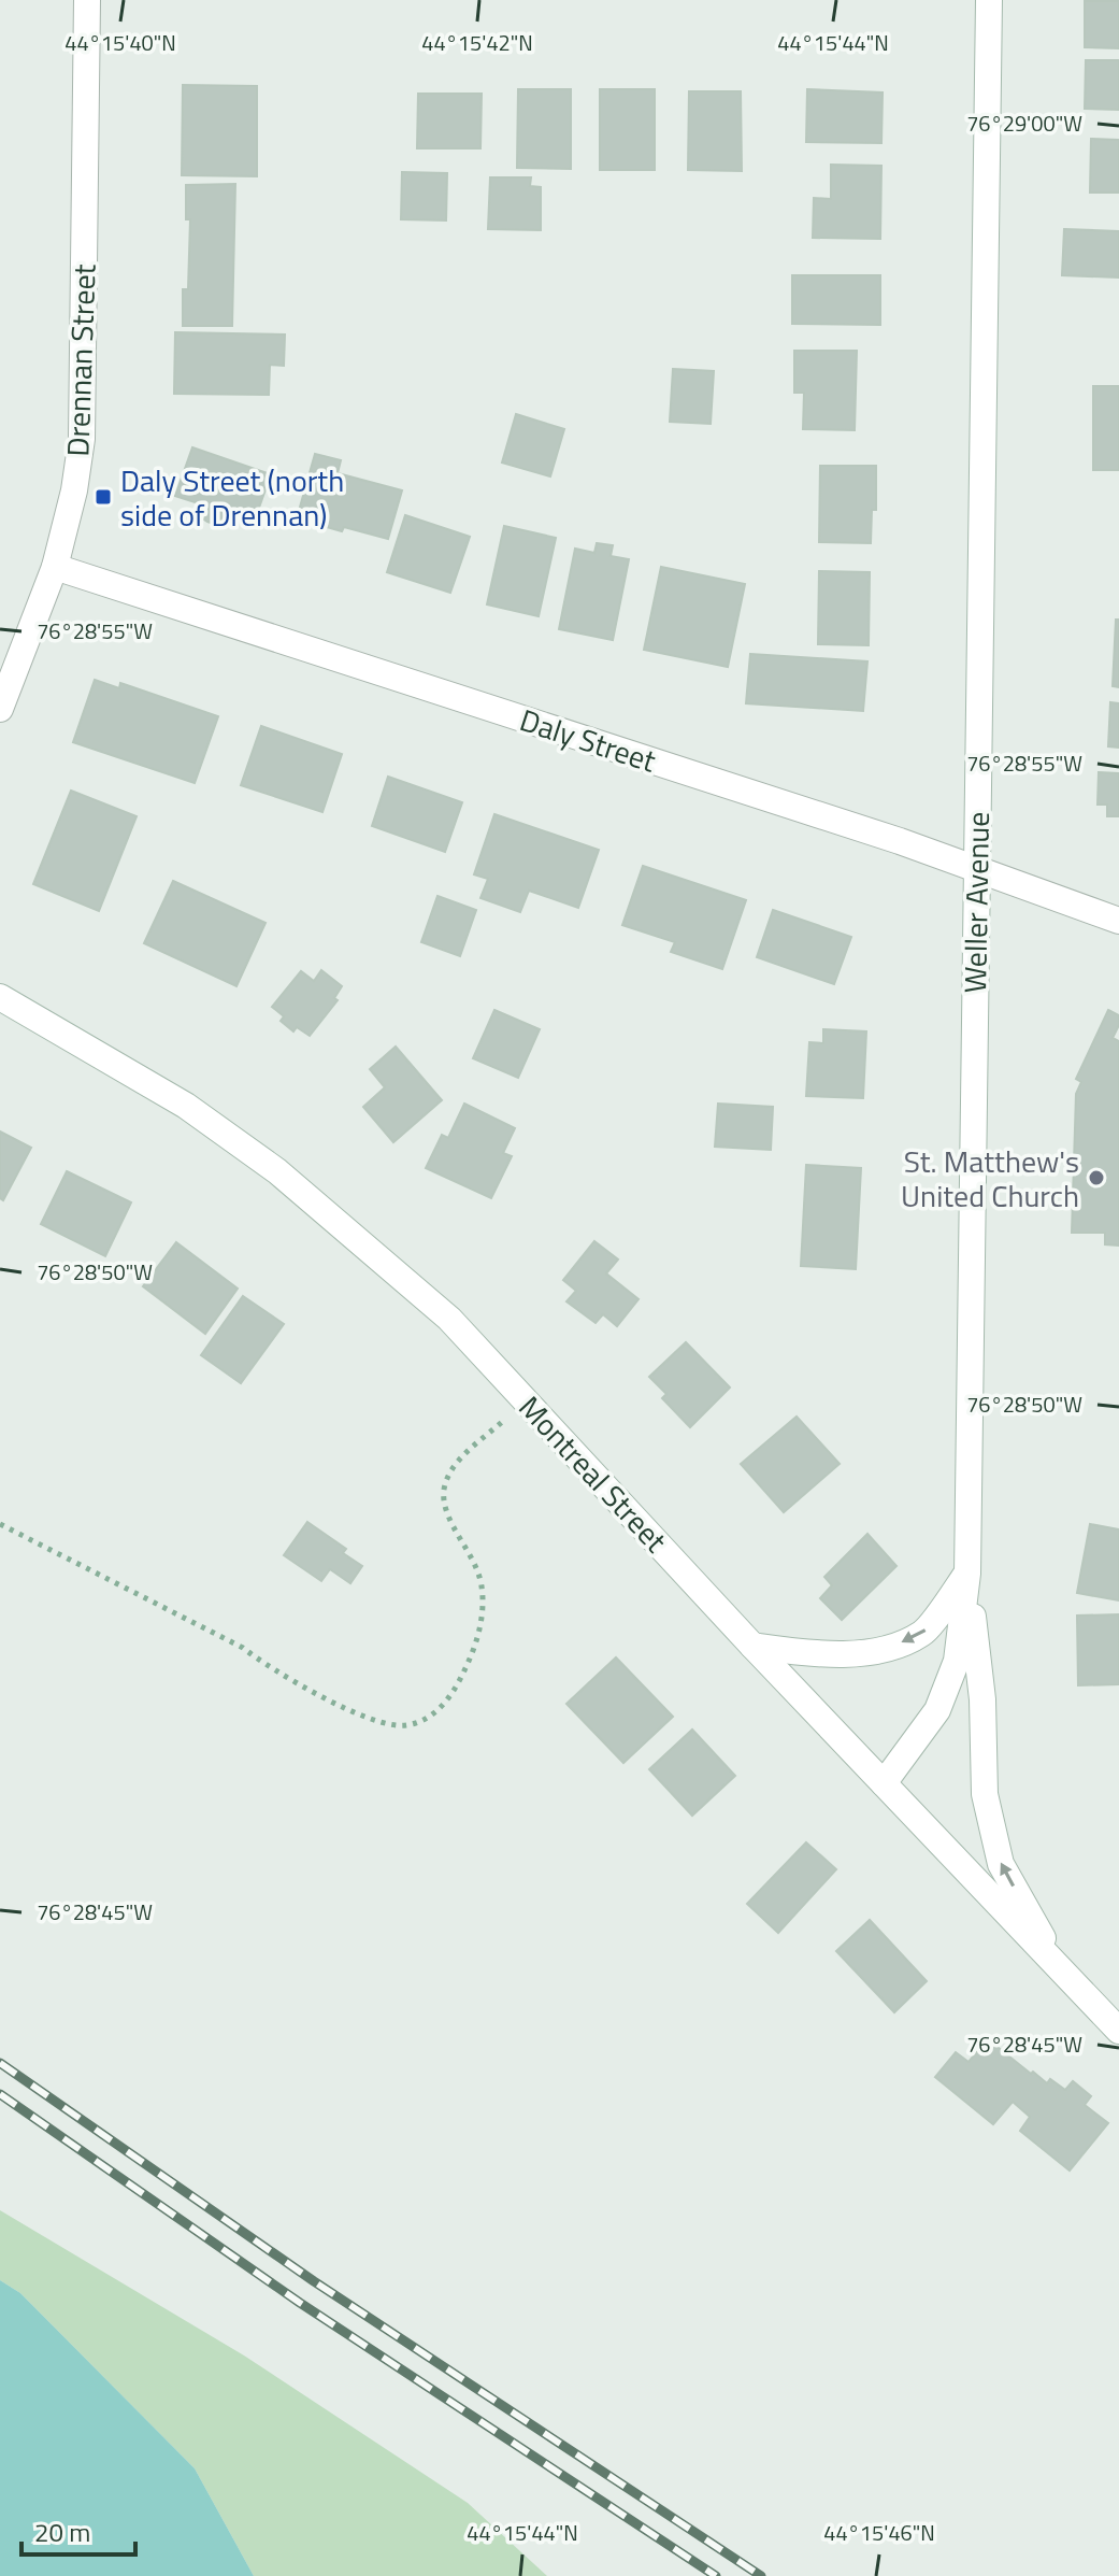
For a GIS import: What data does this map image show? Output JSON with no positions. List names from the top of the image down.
{
  "streets": {
    "street": [
      "Drennan Street",
      "Daly Street",
      "Weller Avenue",
      "Montreal Street"
    ]
  },
  "crossings": [
    ["Drennan Street", "Daly Street"],
    ["Daly Street", "Weller Avenue"],
    ["Weller Avenue", "Montreal Street"]
  ],
  "places": {
    "transit": ["Daly Street (north side of Drennan)"],
    "other": ["St. Matthew's United Church"]
  },
  "scale_bar": "20 m",
  "coordinates": [
    "44°15'40\"N",
    "44°15'42\"N",
    "44°15'44\"N",
    "76°29'00\"W",
    "76°28'55\"W",
    "76°28'50\"W",
    "76°28'45\"W",
    "44°15'46\"N"
  ]
}
